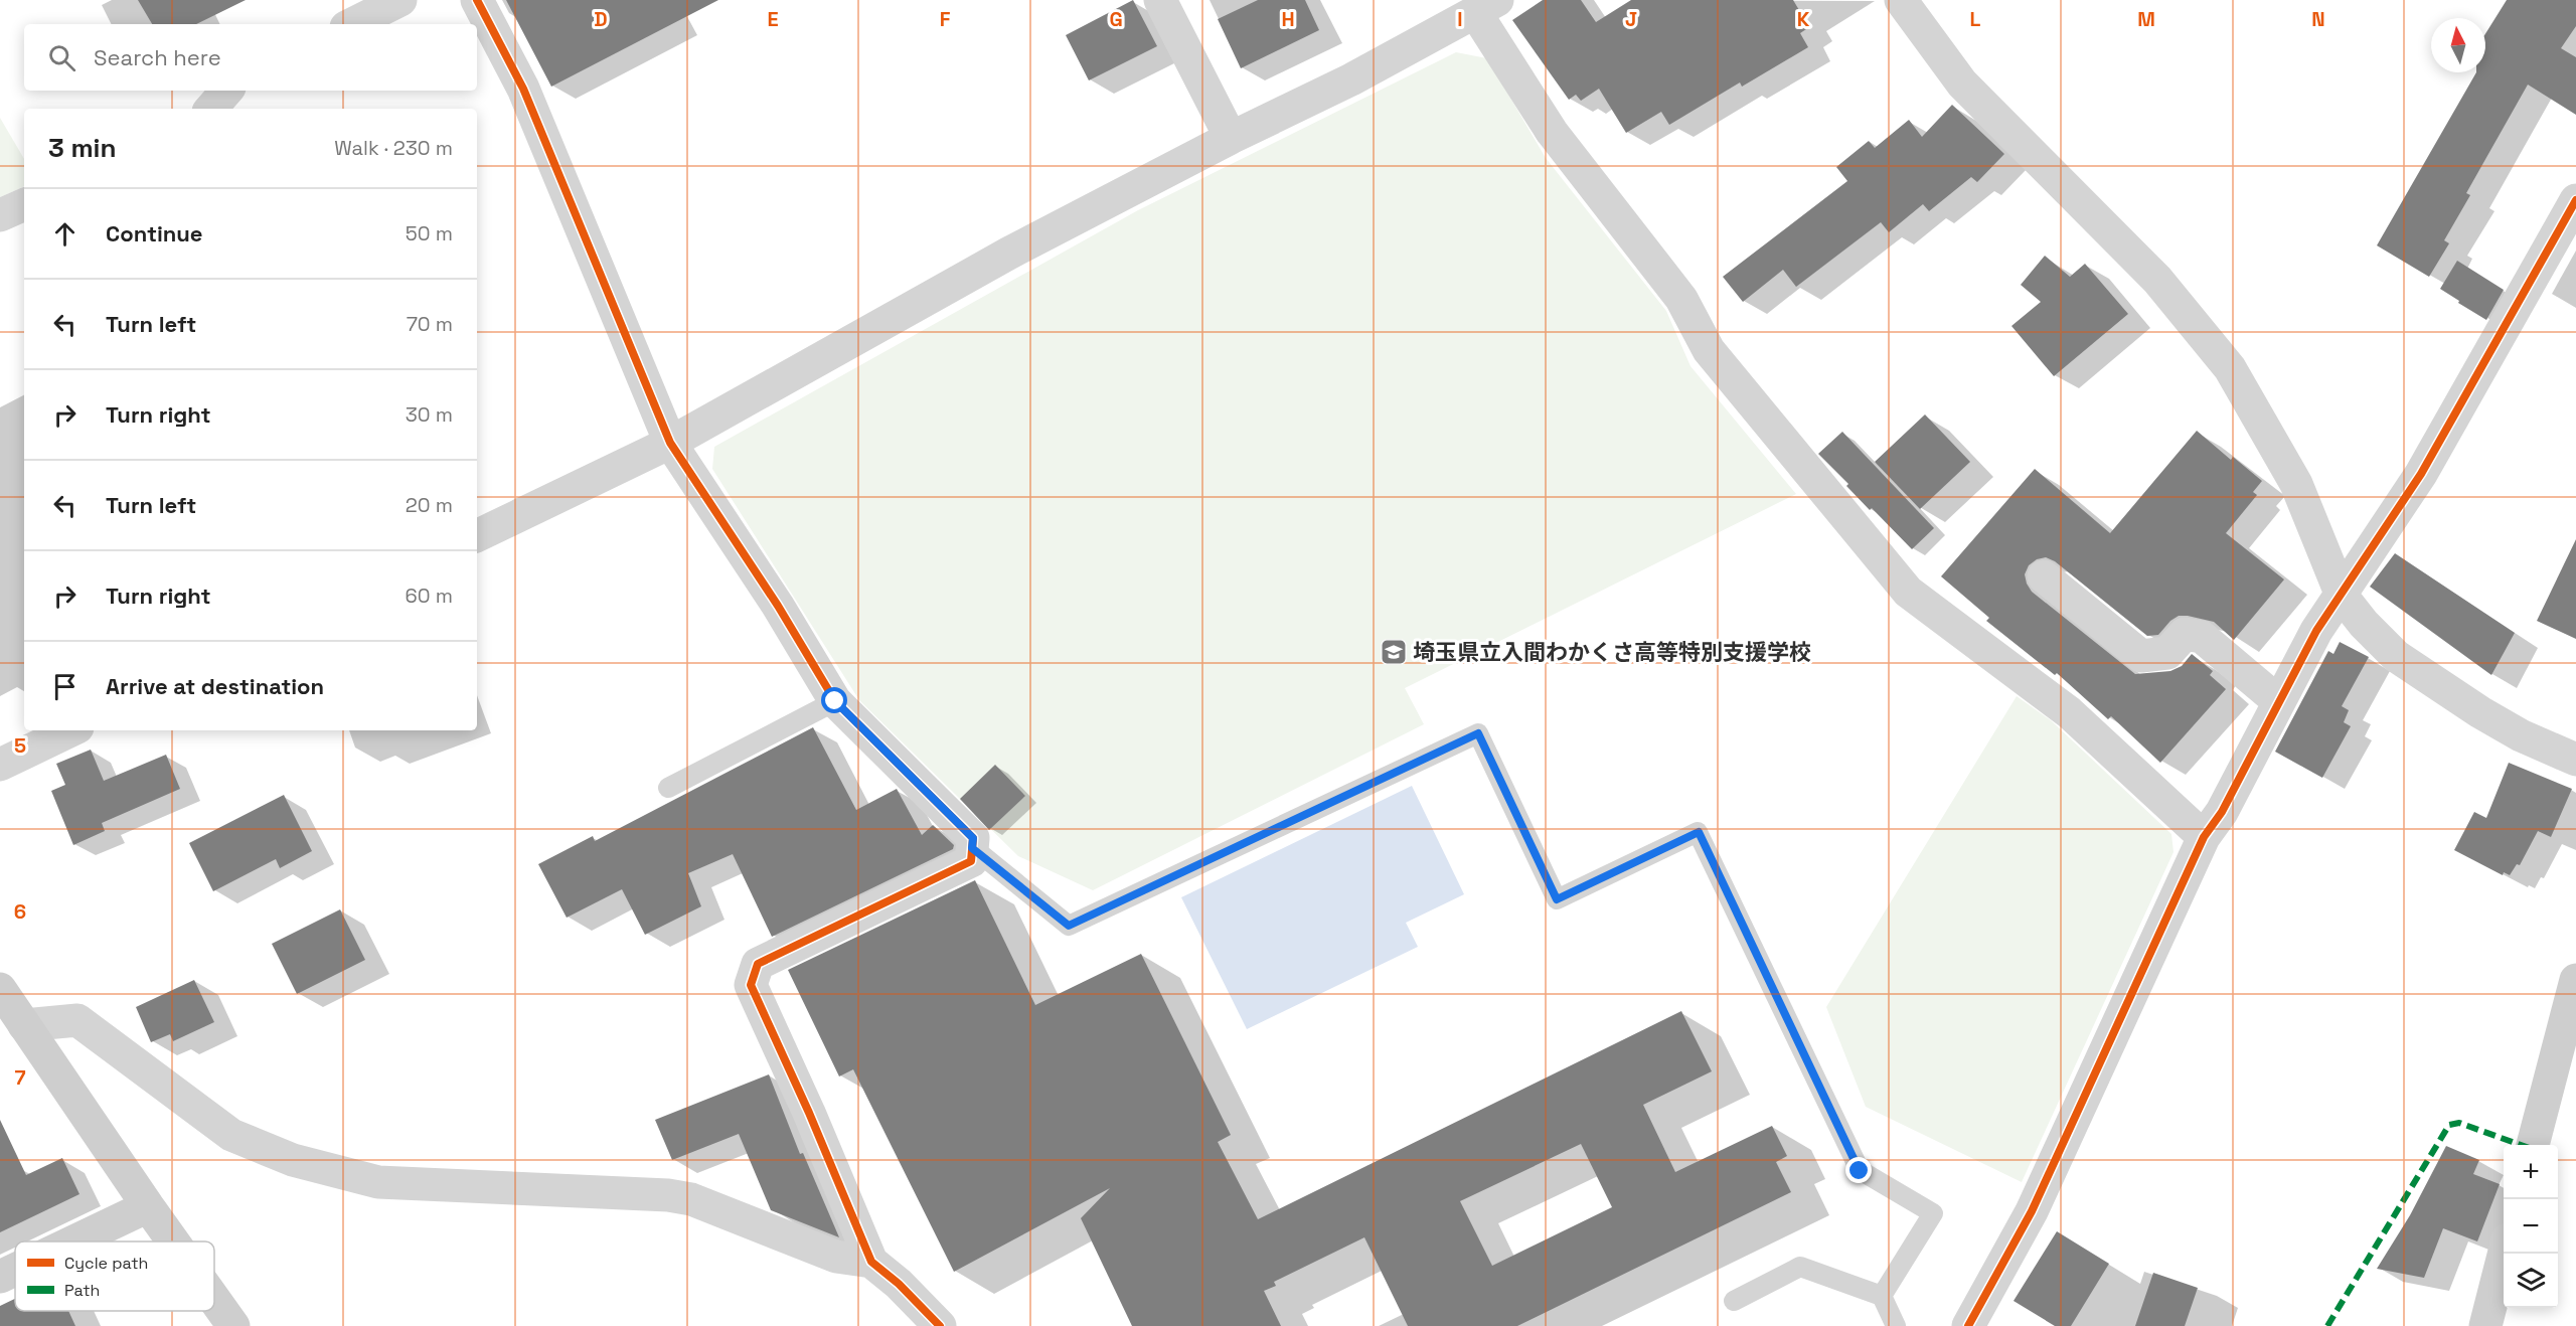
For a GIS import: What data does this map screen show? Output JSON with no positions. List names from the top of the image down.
{
  "places": {
    "school or university": ["埼玉県立入間わかくさ高等特別支援学校"]
  },
  "legend": ["Cycle path", "Path"],
  "north": "top",
  "page": {
    "search": "Search here",
    "heading": ["3 min", "Walk · 230 m"],
    "list": [
      ["Continue", "50 m"],
      ["Turn left", "70 m"],
      ["Turn right", "30 m"],
      ["Turn left", "20 m"],
      ["Turn right", "60 m"],
      "Arrive at destination"
    ],
    "map_buttons": ["+", "−"]
  },
  "grid": {
    "columns": [
      "D",
      "E",
      "F",
      "G",
      "H",
      "I",
      "J",
      "K",
      "L",
      "M",
      "N"
    ],
    "rows": ["5", "6", "7"]
  }
}
